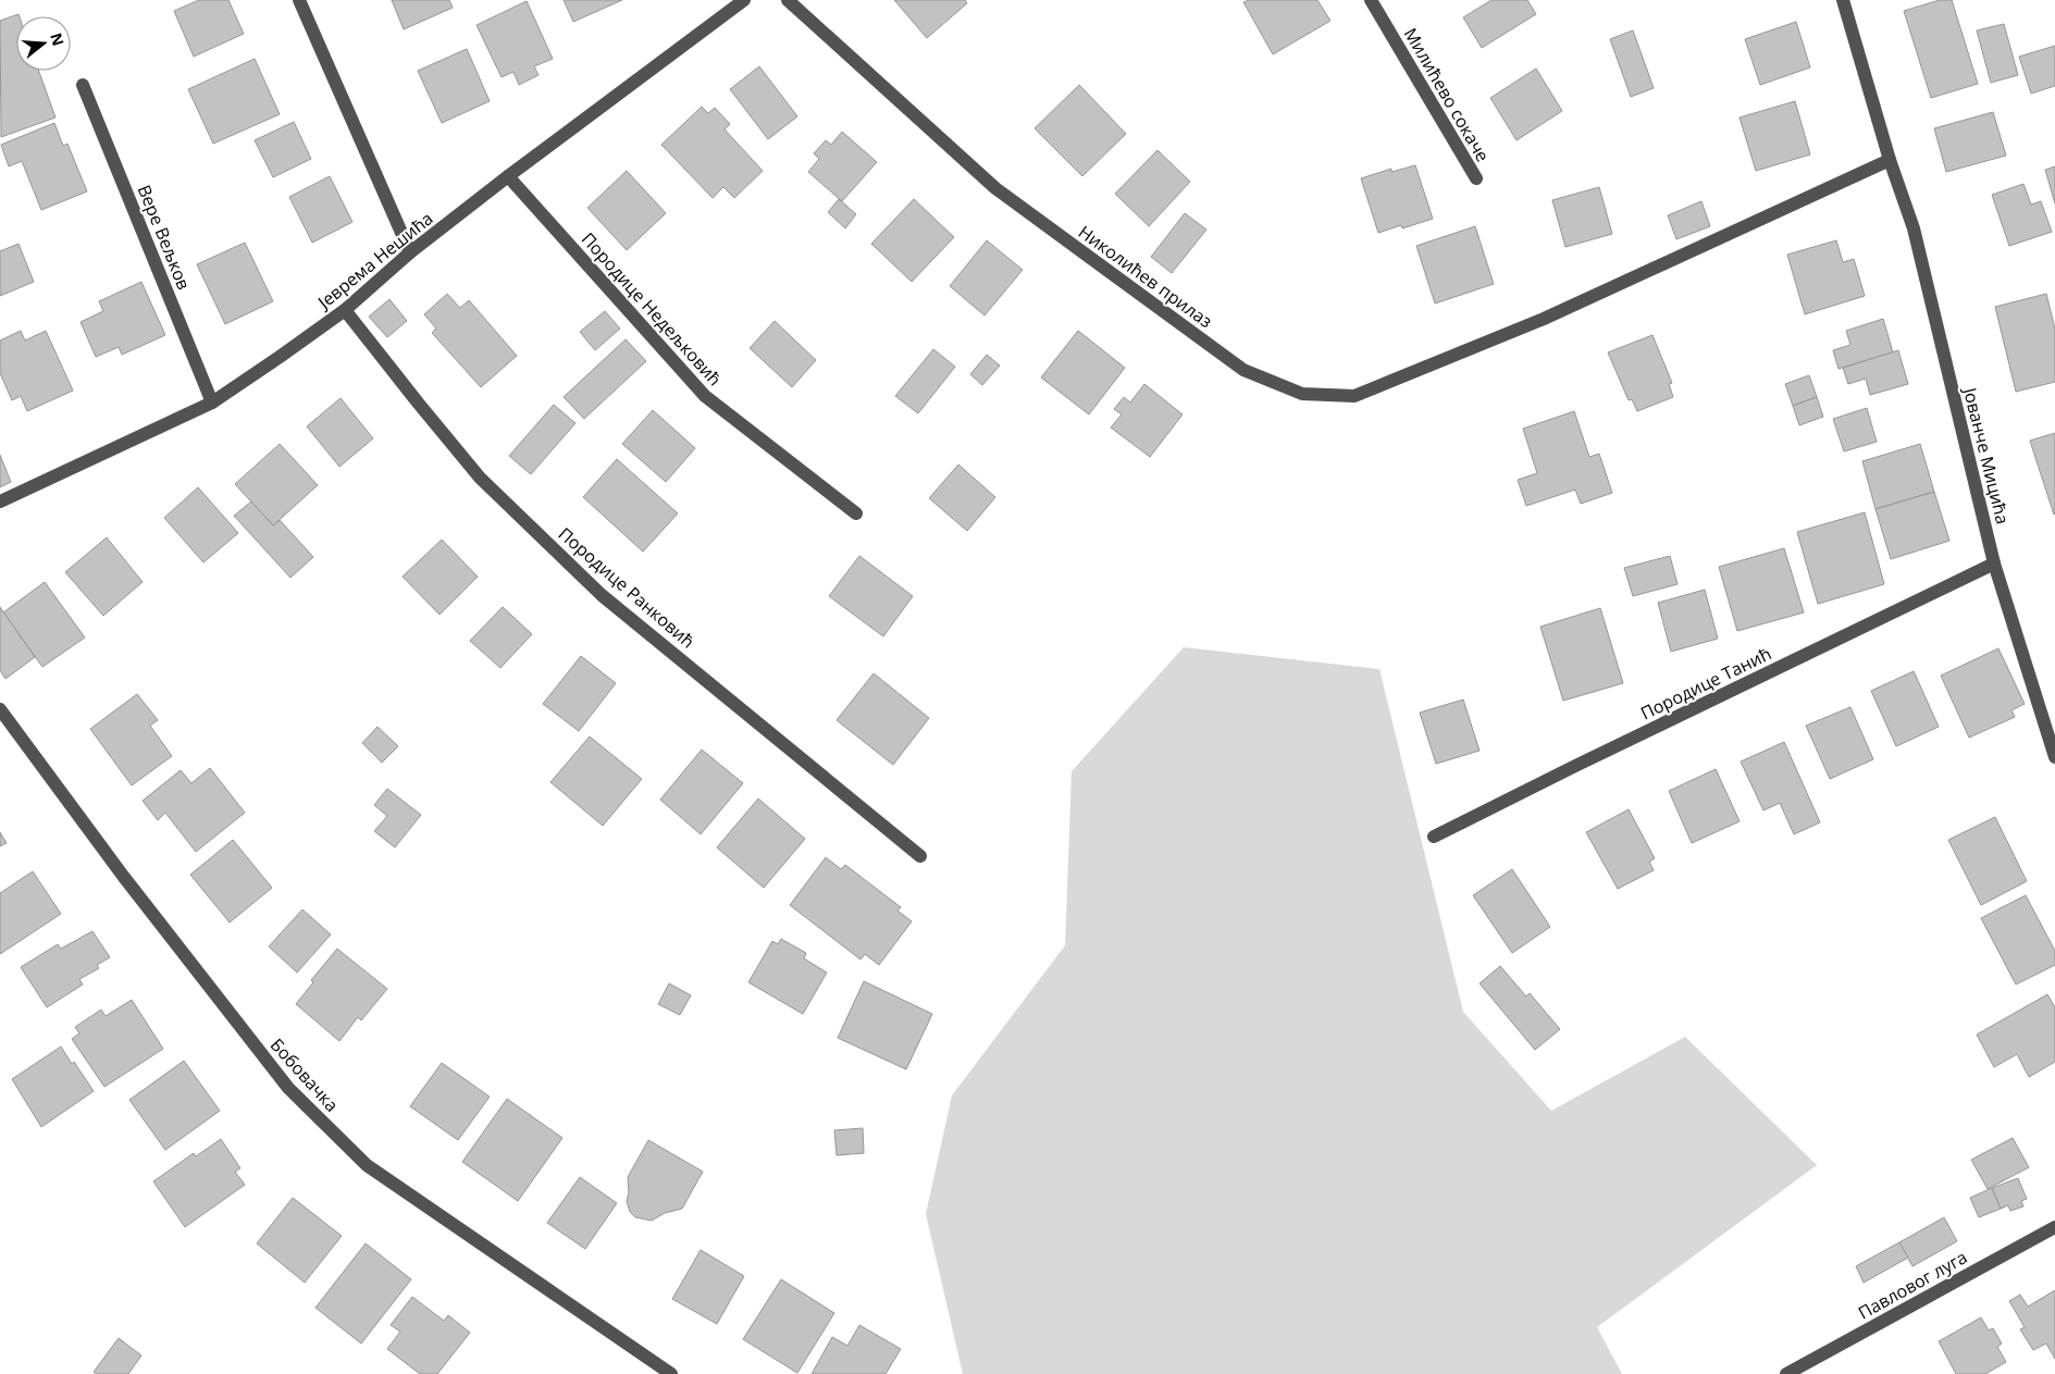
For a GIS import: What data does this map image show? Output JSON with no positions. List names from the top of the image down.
{
  "streets": {
    "street": [
      "Милићево сокаче",
      "Вере Вељков",
      "Јеврема Нешића",
      "Николићев прилаз",
      "Породице Недељковић",
      "Јованче Мицића",
      "Породице Ранковић",
      "Породице Танић",
      "Бобовачка",
      "Павловог луга"
    ]
  },
  "crossings": [
    ["Вере Вељков", "Јеврема Нешића"],
    ["Јеврема Нешића", "Породице Недељковић"],
    ["Јеврема Нешића", "Породице Ранковић"],
    ["Николићев прилаз", "Јованче Мицића"],
    ["Јованче Мицића", "Породице Танић"]
  ],
  "north": "right"
}
